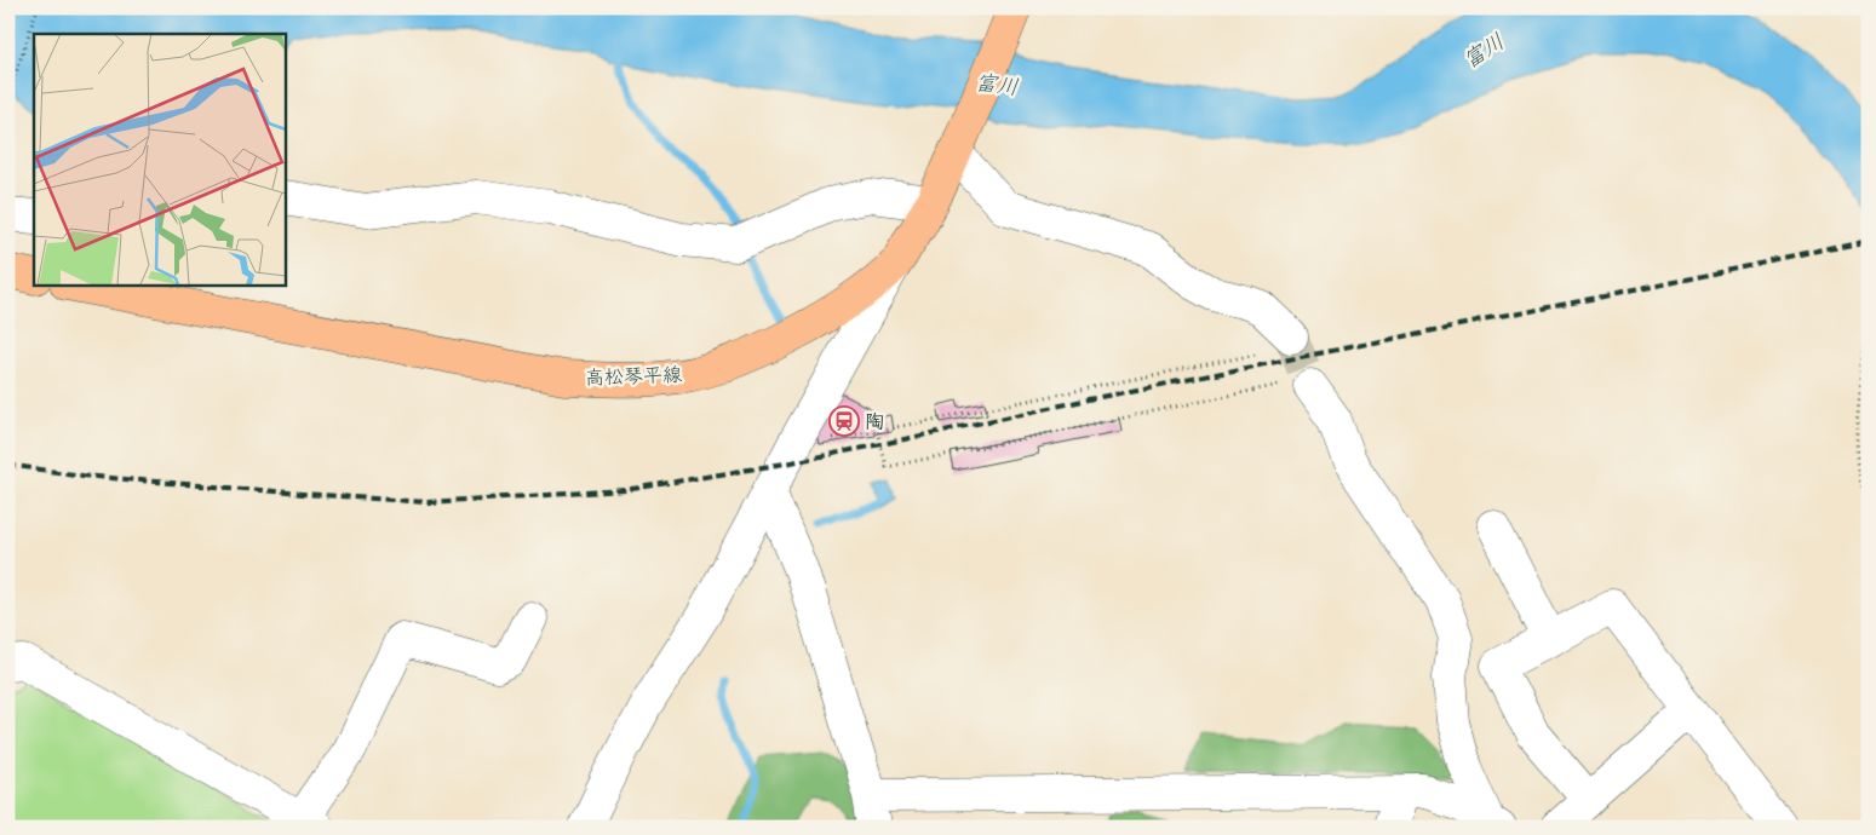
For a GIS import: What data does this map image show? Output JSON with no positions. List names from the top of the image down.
{
  "streets": {
    "main road": ["高松琴平線"]
  },
  "water": ["富川"],
  "places": {
    "station": ["陶"]
  }
}
